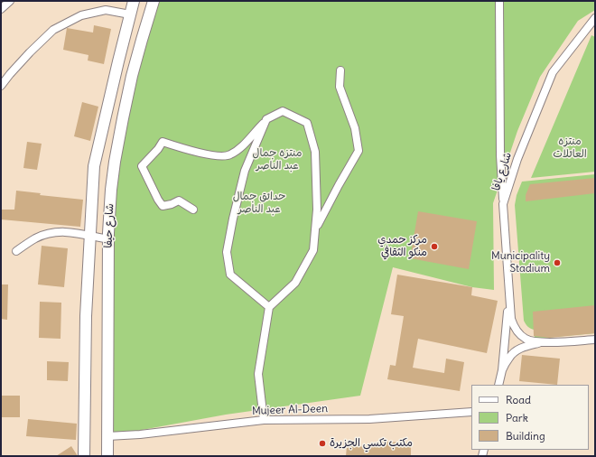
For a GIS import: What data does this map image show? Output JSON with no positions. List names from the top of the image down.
{
  "streets": {
    "main road": ["شارع حيفا"],
    "street": ["شارع يافا", "Mujeer Al-Deen"]
  },
  "crossings": [
    ["شارع حيفا", "Mujeer Al-Deen"]
  ],
  "parks": ["منتزه العائلات", "منتزه جمال عبد الناصر", "حدائق جمال عبد الناصر"],
  "places": ["مركز حمدي منكو الثقافي", "Municipality Stadium", "مكتب تكسي الجزيرة"],
  "legend": ["Road", "Park", "Building"]
}
